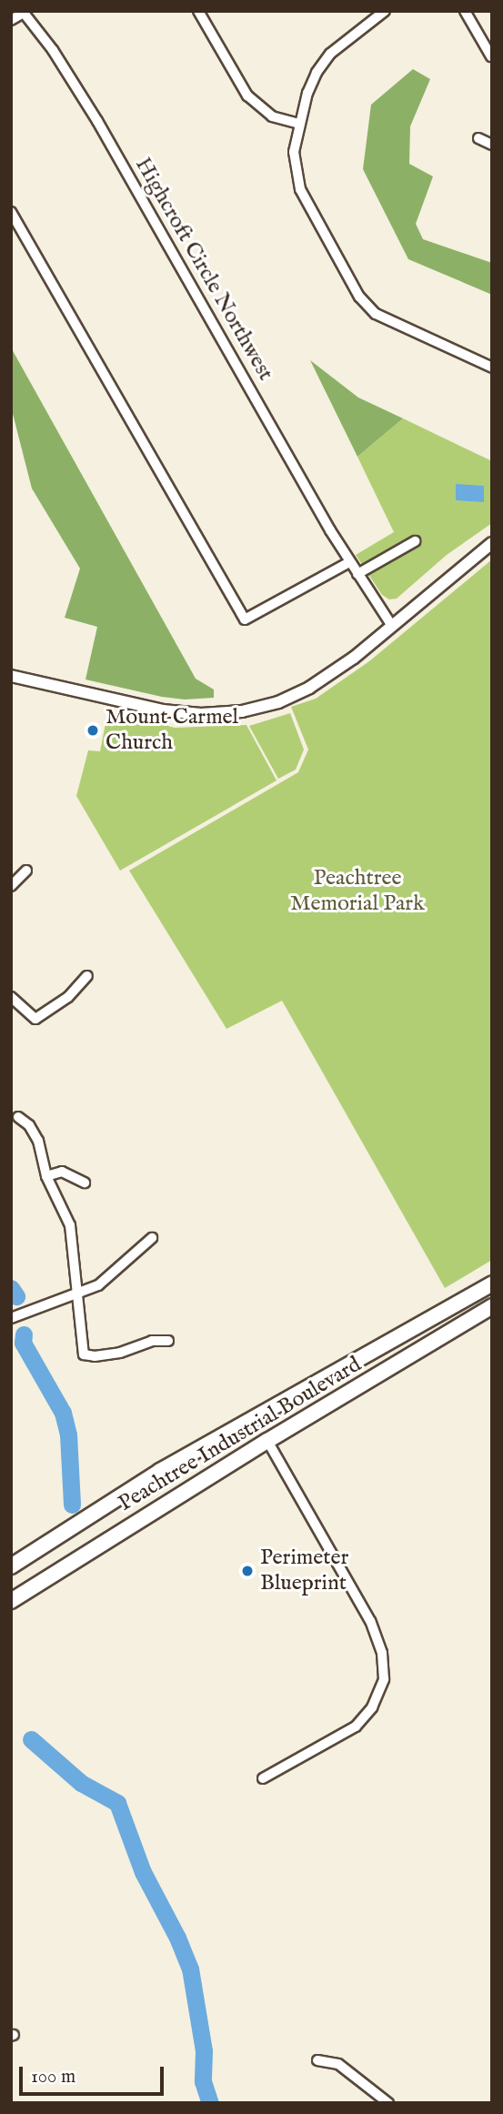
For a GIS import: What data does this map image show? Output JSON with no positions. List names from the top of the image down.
{
  "streets": {
    "highway": ["Peachtree Industrial Boulevard"],
    "street": ["Highcroft Circle Northwest"]
  },
  "parks": ["Peachtree Memorial Park"],
  "places": ["Mount Carmel Church", "Perimeter Blueprint"],
  "scale_bar": "100 m"
}
